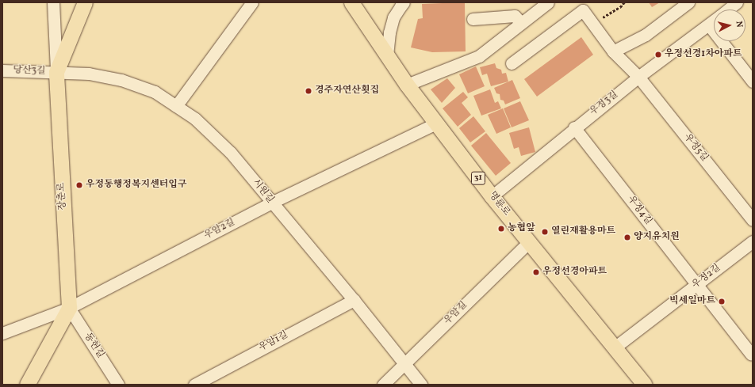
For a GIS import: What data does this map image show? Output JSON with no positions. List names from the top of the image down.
{
  "streets": {
    "main road": ["31", "장춘로", "명륜로"],
    "street": [
      "당산3길",
      "우정3길",
      "우정5길",
      "시원길",
      "우정4길",
      "우암2길",
      "우정2길",
      "우암길",
      "우암1길",
      "동헌길"
    ]
  },
  "crossings": [
    ["당산3길", "시원길"],
    ["당산3길", "장춘로"],
    ["우정3길", "우정5길"],
    ["우정3길", "명륜로"],
    ["우정3길", "우정4길"],
    ["시원길", "장춘로"],
    ["시원길", "우암2길"],
    ["시원길", "우암길"],
    ["시원길", "우암1길"],
    ["장춘로", "우암2길"],
    ["장춘로", "동헌길"],
    ["명륜로", "우암2길"],
    ["명륜로", "우정2길"],
    ["명륜로", "우암길"],
    ["우정4길", "우정2길"],
    ["우암2길", "동헌길"]
  ],
  "places": [
    "우정선경1차아파트",
    "경주자연산횟집",
    "우정동행정복지센터입구",
    "농협앞",
    "열린재활용마트",
    "양지유치원",
    "우정선경아파트",
    "빅세일마트"
  ],
  "north": "right"
}
